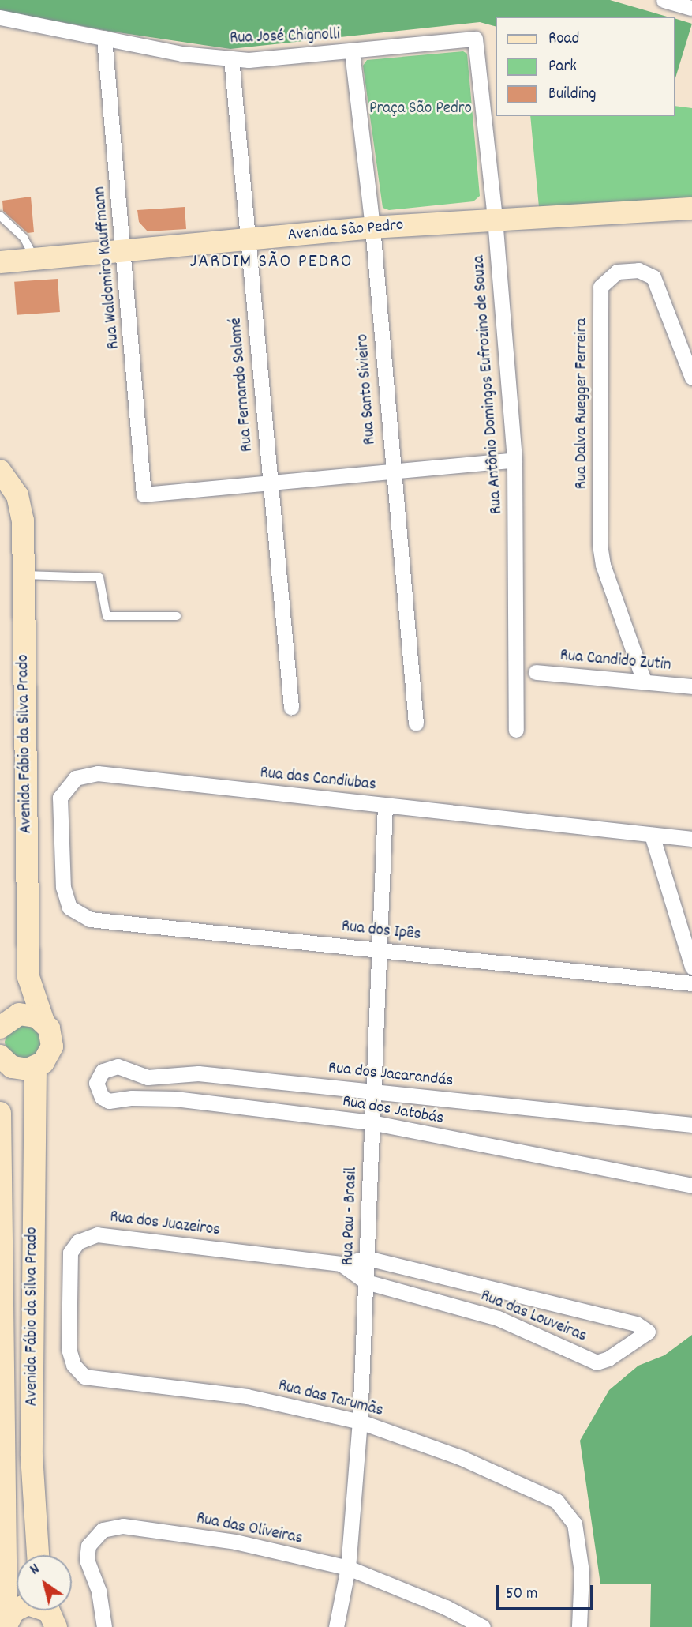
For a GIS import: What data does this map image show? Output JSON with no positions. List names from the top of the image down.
{
  "streets": {
    "main road": ["Avenida São Pedro", "Avenida Fábio da Silva Prado"],
    "street": [
      "Rua José Chignolli",
      "Rua Waldomiro Kauffmann",
      "Rua Fernando Salomé",
      "Rua Antônio Domingos Eufrozino de Souza",
      "Rua Santo Sivieiro",
      "Rua Dalva Ruegger Ferreira",
      "Rua Candido Zutin",
      "Rua das Candiubas",
      "Rua dos Ipês",
      "Rua dos Jacarandás",
      "Rua dos Jatobás",
      "Rua Pau - Brasil",
      "Rua dos Juazeiros",
      "Rua das Louveiras",
      "Rua das Tarumãs",
      "Rua das Oliveiras"
    ]
  },
  "crossings": [
    ["Rua José Chignolli", "Rua Waldomiro Kauffmann"],
    ["Rua José Chignolli", "Rua Fernando Salomé"],
    ["Rua José Chignolli", "Rua Antônio Domingos Eufrozino de Souza"],
    ["Rua José Chignolli", "Rua Santo Sivieiro"],
    ["Avenida São Pedro", "Rua Waldomiro Kauffmann"],
    ["Avenida São Pedro", "Rua Fernando Salomé"],
    ["Avenida São Pedro", "Rua Antônio Domingos Eufrozino de Souza"],
    ["Avenida São Pedro", "Rua Santo Sivieiro"],
    ["Rua Waldomiro Kauffmann", "Rua Fernando Salomé"],
    ["Rua Dalva Ruegger Ferreira", "Rua Candido Zutin"],
    ["Rua das Candiubas", "Rua dos Ipês"],
    ["Rua das Candiubas", "Rua Pau - Brasil"],
    ["Rua dos Ipês", "Rua Pau - Brasil"],
    ["Rua dos Jacarandás", "Rua dos Jatobás"],
    ["Rua dos Jacarandás", "Rua Pau - Brasil"],
    ["Rua dos Jatobás", "Rua Pau - Brasil"],
    ["Rua Pau - Brasil", "Rua dos Juazeiros"],
    ["Rua Pau - Brasil", "Rua das Louveiras"],
    ["Rua Pau - Brasil", "Rua das Tarumãs"],
    ["Rua Pau - Brasil", "Rua das Oliveiras"],
    ["Rua dos Juazeiros", "Rua das Louveiras"],
    ["Rua dos Juazeiros", "Rua das Tarumãs"]
  ],
  "districts": ["JARDIM SÃO PEDRO"],
  "parks": ["Praça São Pedro"],
  "legend": ["Road", "Park", "Building"],
  "scale_bar": "50 m",
  "north": "top left"
}
